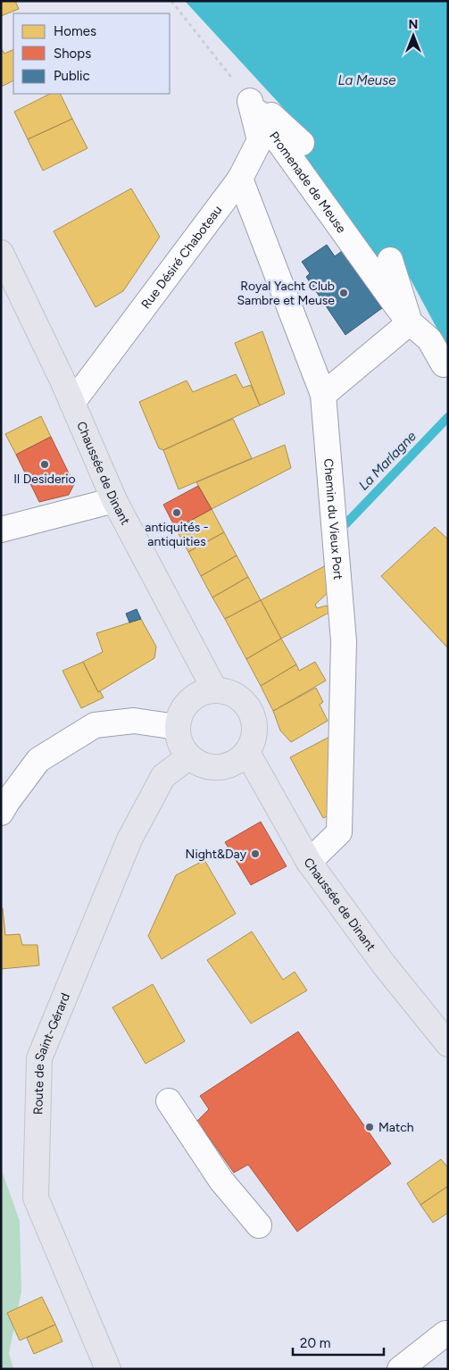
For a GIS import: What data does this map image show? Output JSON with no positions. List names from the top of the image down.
{
  "streets": {
    "main road": ["Chaussée de Dinant", "Route de Saint-Gérard"],
    "street": ["Promenade de Meuse", "Rue Désiré Chaboteau", "Chemin du Vieux Port"]
  },
  "crossings": [
    ["Promenade de Meuse", "Rue Désiré Chaboteau"],
    ["Rue Désiré Chaboteau", "Chaussée de Dinant"],
    ["Rue Désiré Chaboteau", "Chemin du Vieux Port"],
    ["Chaussée de Dinant", "Chemin du Vieux Port"],
    ["Chaussée de Dinant", "Route de Saint-Gérard"]
  ],
  "water": ["La Meuse", "La Marlagne"],
  "places": [
    "Royal Yacht Club Sambre et Meuse",
    "Il Desiderio",
    "antiquités - antiquities",
    "Night&Day",
    "Match"
  ],
  "legend": ["Homes", "Shops", "Public"],
  "scale_bar": "20 m",
  "north": "top"
}
